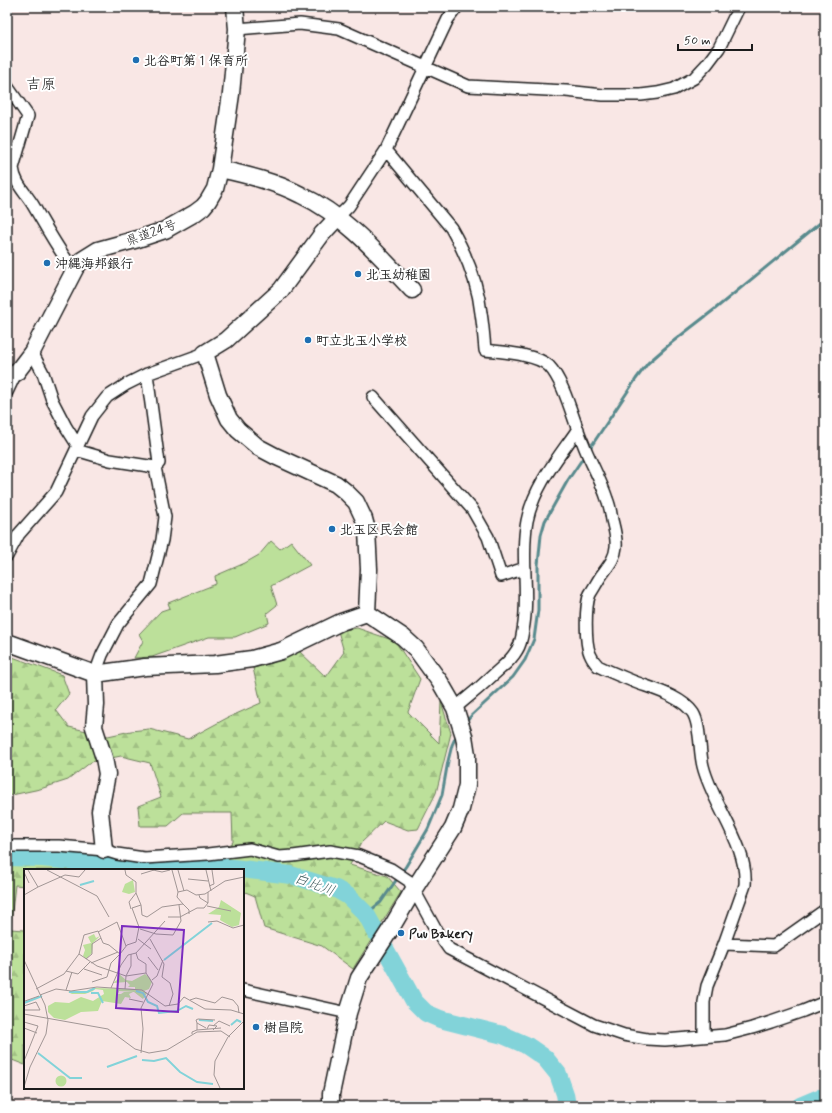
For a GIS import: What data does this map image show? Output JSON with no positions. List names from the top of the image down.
{
  "streets": {
    "street": ["県道24号"]
  },
  "districts": ["吉原"],
  "water": ["白比川"],
  "places": [
    "北谷町第１保育所",
    "沖縄海邦銀行",
    "北玉幼稚園",
    "町立北玉小学校",
    "北玉区民会館",
    "Puu Bakery",
    "樹昌院"
  ],
  "scale_bar": "50 m"
}
